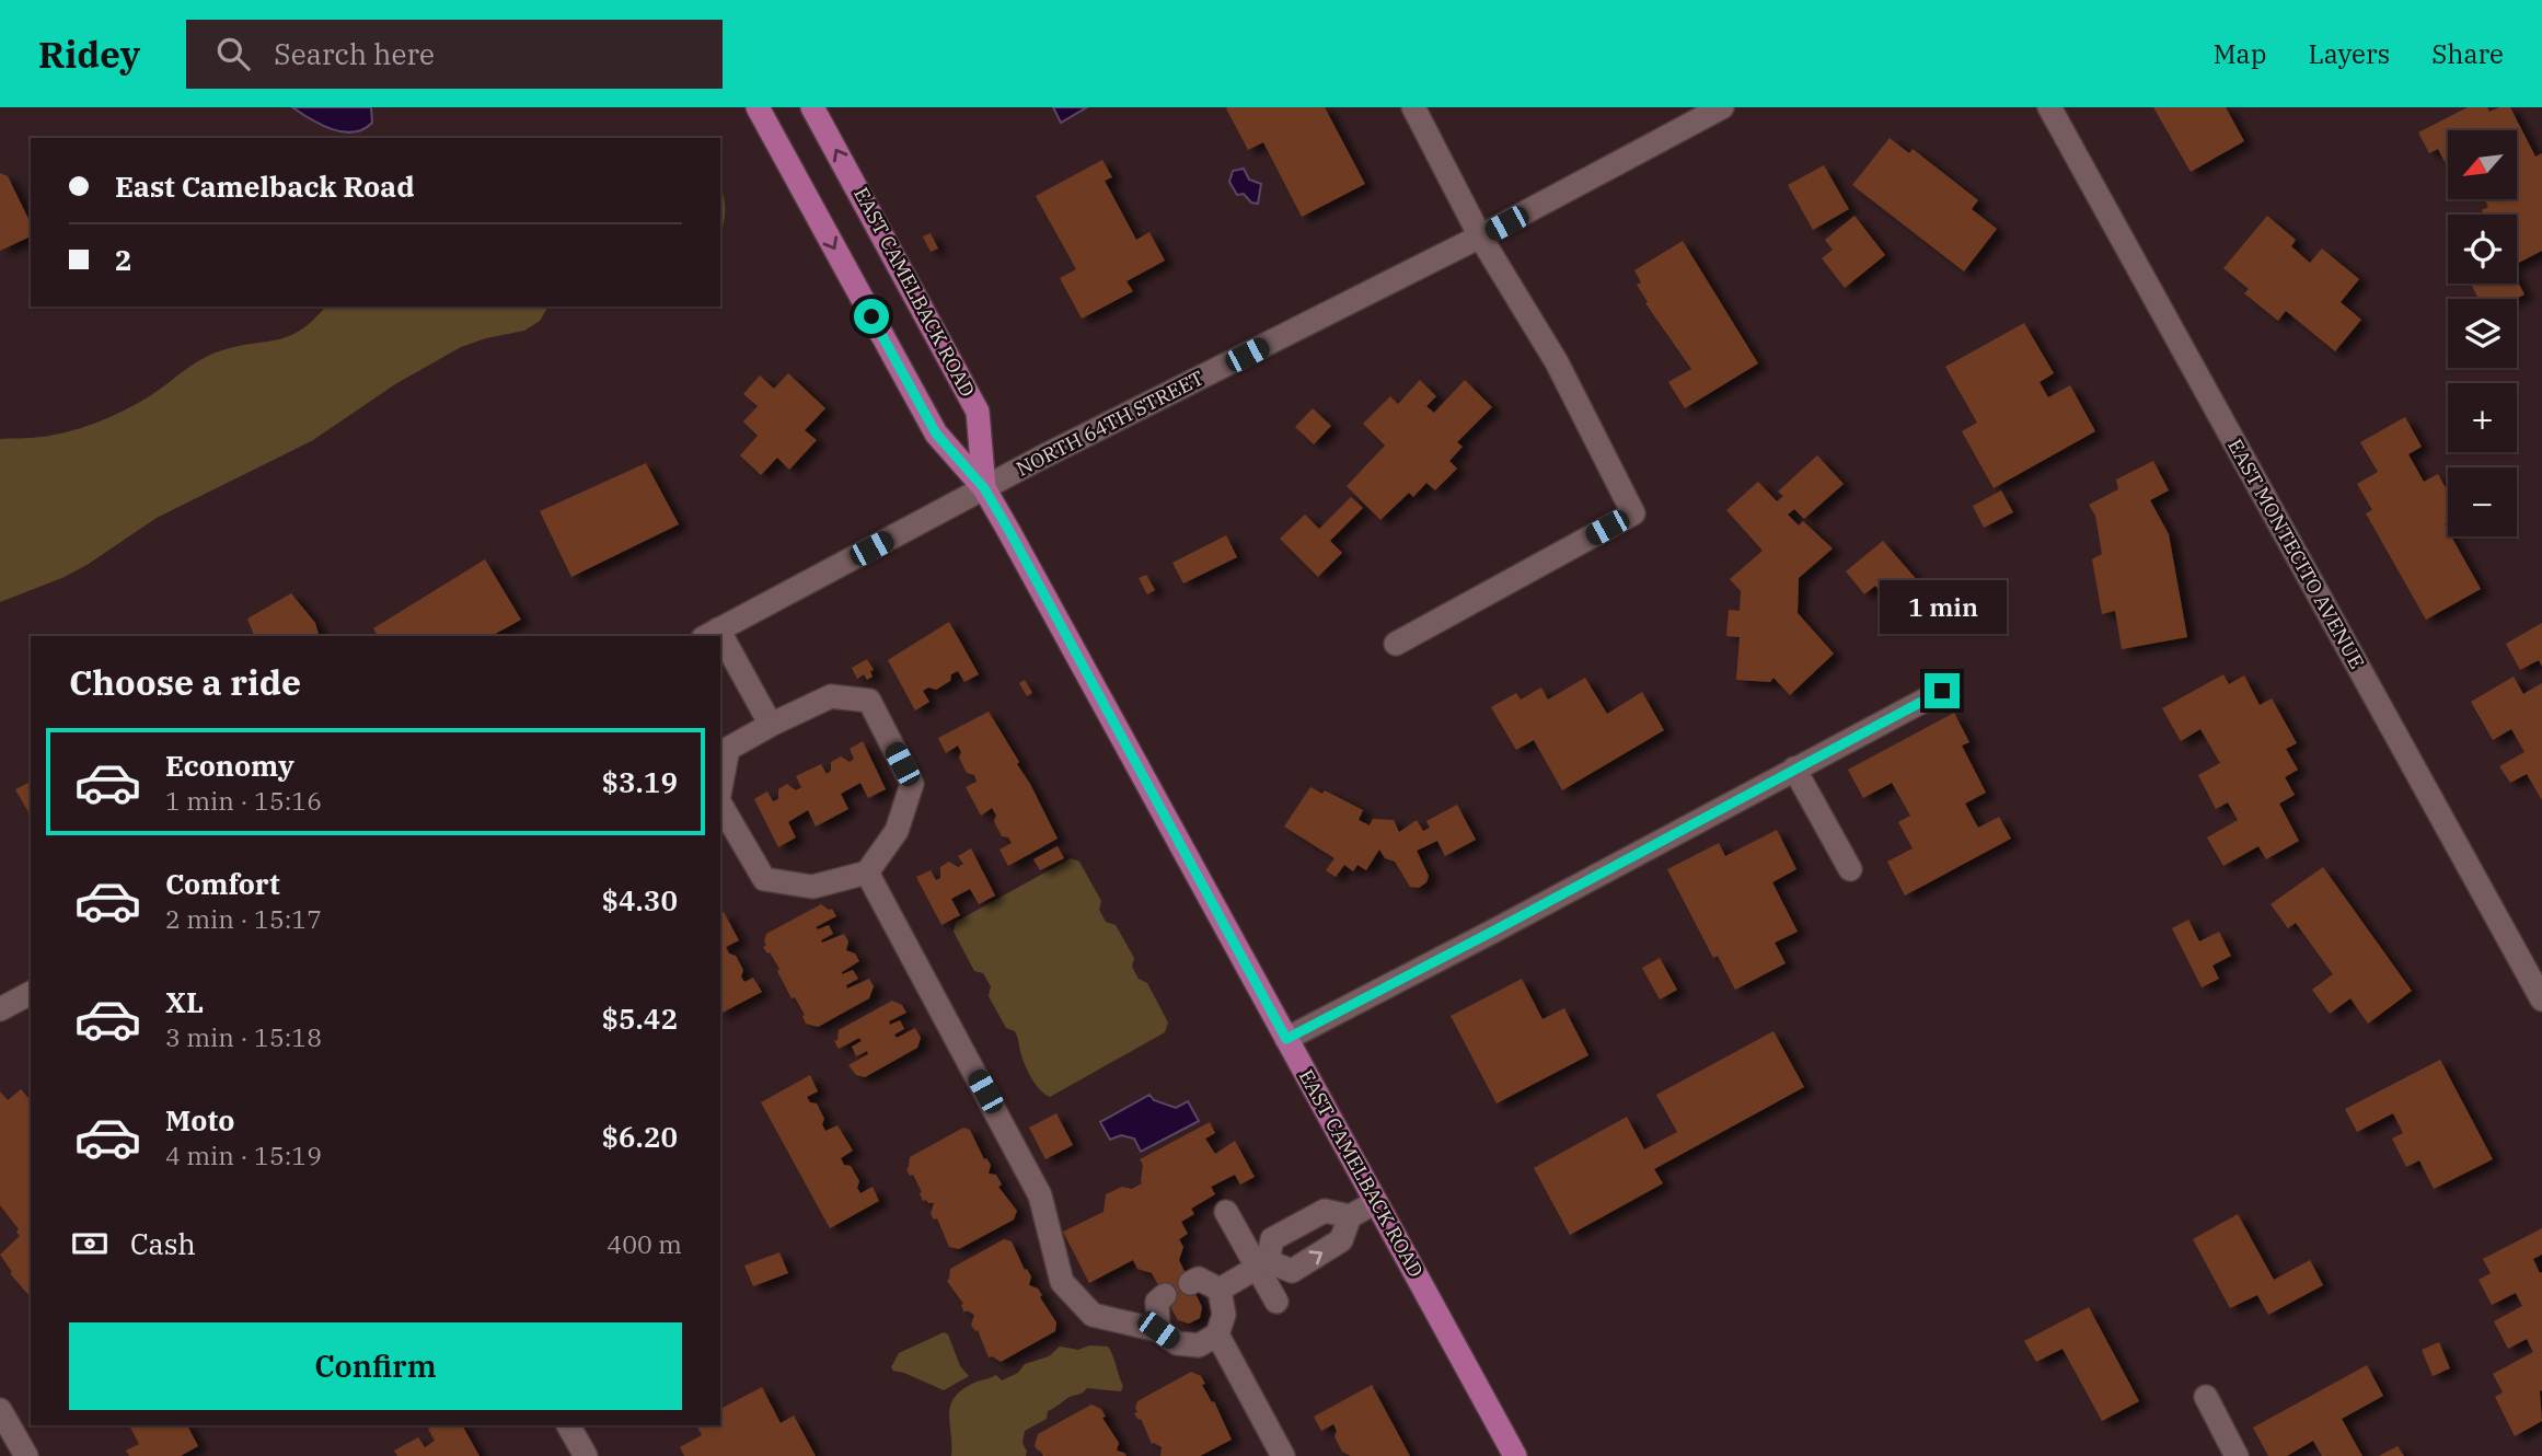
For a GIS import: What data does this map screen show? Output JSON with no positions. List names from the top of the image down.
{
  "streets": {
    "main road": ["EAST CAMELBACK ROAD"],
    "street": ["NORTH 64TH STREET", "EAST MONTECITO AVENUE"]
  },
  "crossings": [
    ["EAST CAMELBACK ROAD", "NORTH 64TH STREET"]
  ],
  "north": "bottom left",
  "page": {
    "header": "Ridey",
    "search": "Search here",
    "nav": ["Map", "Layers", "Share"],
    "map_buttons": ["+", "−"],
    "banner": ["East Camelback Road", "2"],
    "bubble": "1 min",
    "heading": "Choose a ride",
    "list": [
      {
        "name": "Economy",
        "note": "1 min · 15:16",
        "value": "$3.19"
      },
      {
        "name": "Comfort",
        "note": "2 min · 15:17",
        "value": "$4.30"
      },
      {
        "name": "XL",
        "note": "3 min · 15:18",
        "value": "$5.42"
      },
      {
        "name": "Moto",
        "note": "4 min · 15:19",
        "value": "$6.20"
      }
    ],
    "pay": ["Cash", "400 m"],
    "buttons": "Confirm"
  }
}
